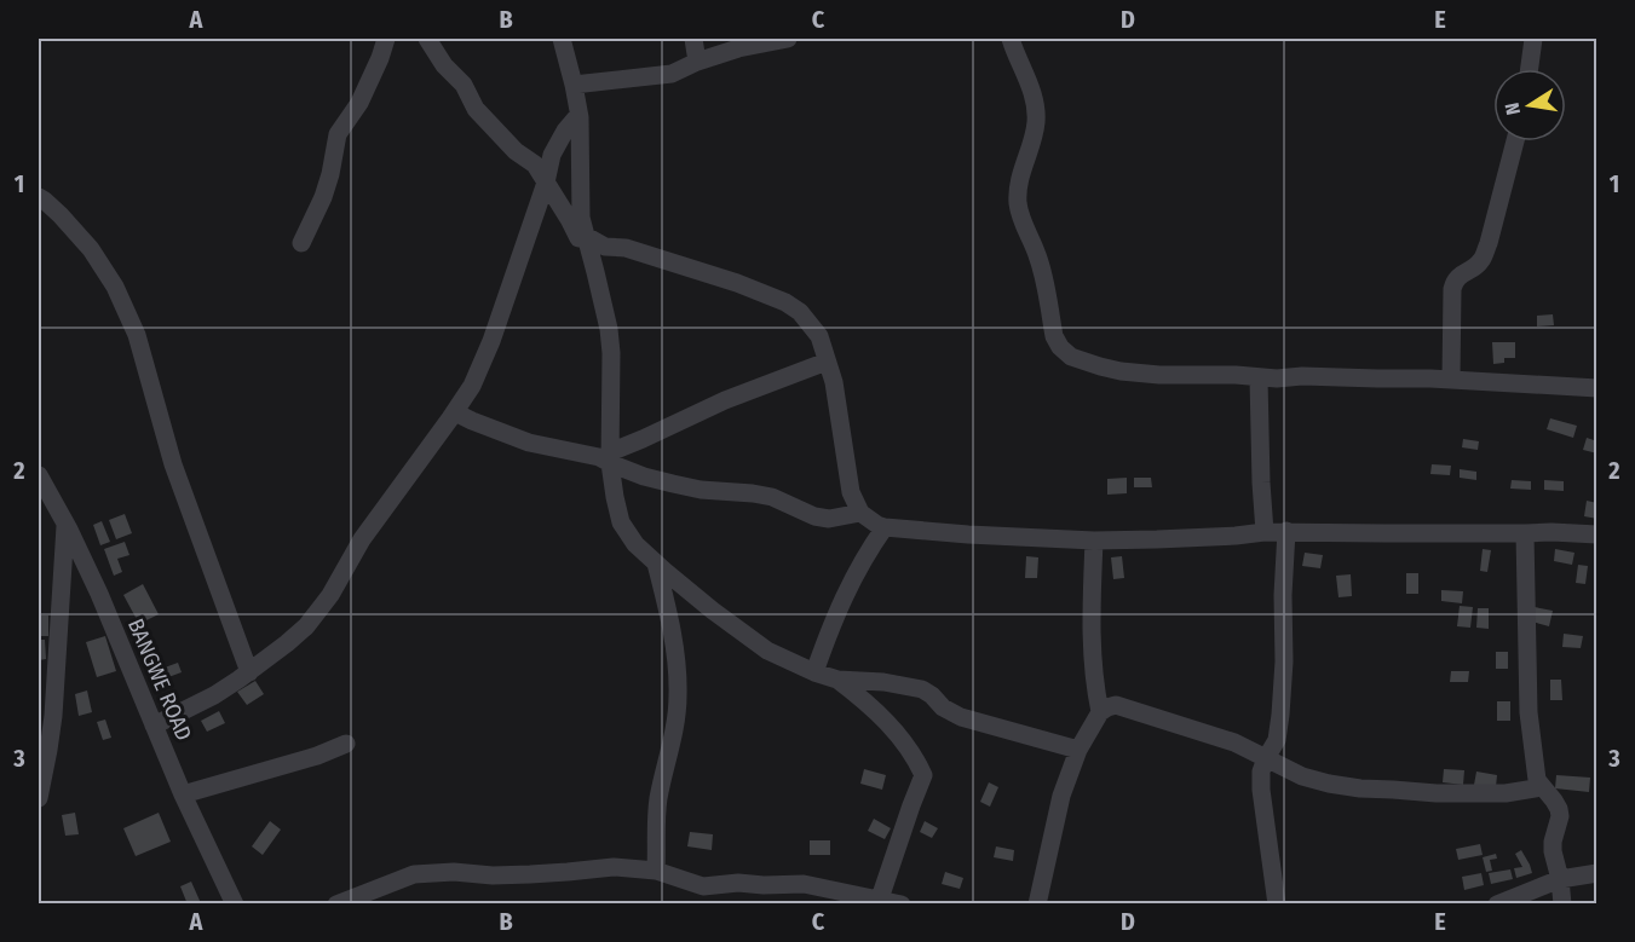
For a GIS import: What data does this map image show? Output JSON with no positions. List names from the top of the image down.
{
  "streets": {
    "street": ["BANGWE ROAD"]
  },
  "north": "left",
  "grid": {
    "columns": [
      "A",
      "B",
      "C",
      "D",
      "E"
    ],
    "rows": ["1", "2", "3"]
  }
}
